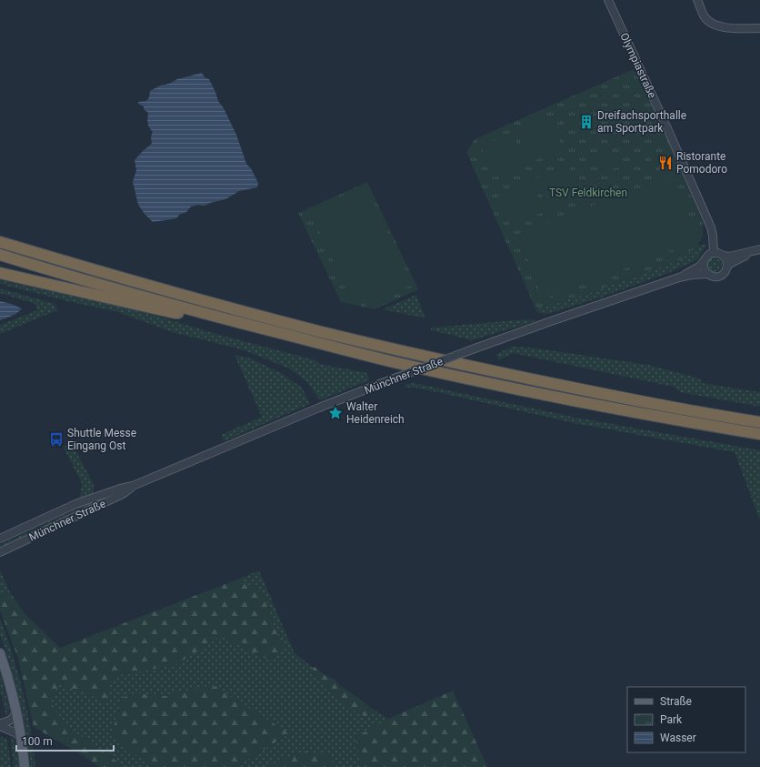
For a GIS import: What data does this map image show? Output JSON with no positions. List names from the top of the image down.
{
  "streets": {
    "street": ["Olympiastraße", "Münchner Straße"]
  },
  "crossings": [
    ["Olympiastraße", "Münchner Straße"]
  ],
  "parks": ["TSV Feldkirchen"],
  "places": {
    "building": ["Dreifachsporthalle am Sportpark"],
    "restaurant": ["Ristorante Pomodoro"],
    "place": ["Walter Heidenreich"],
    "bus stop": ["Shuttle Messe Eingang Ost"]
  },
  "legend": ["Straße", "Park", "Wasser"],
  "scale_bar": "100 m"
}
